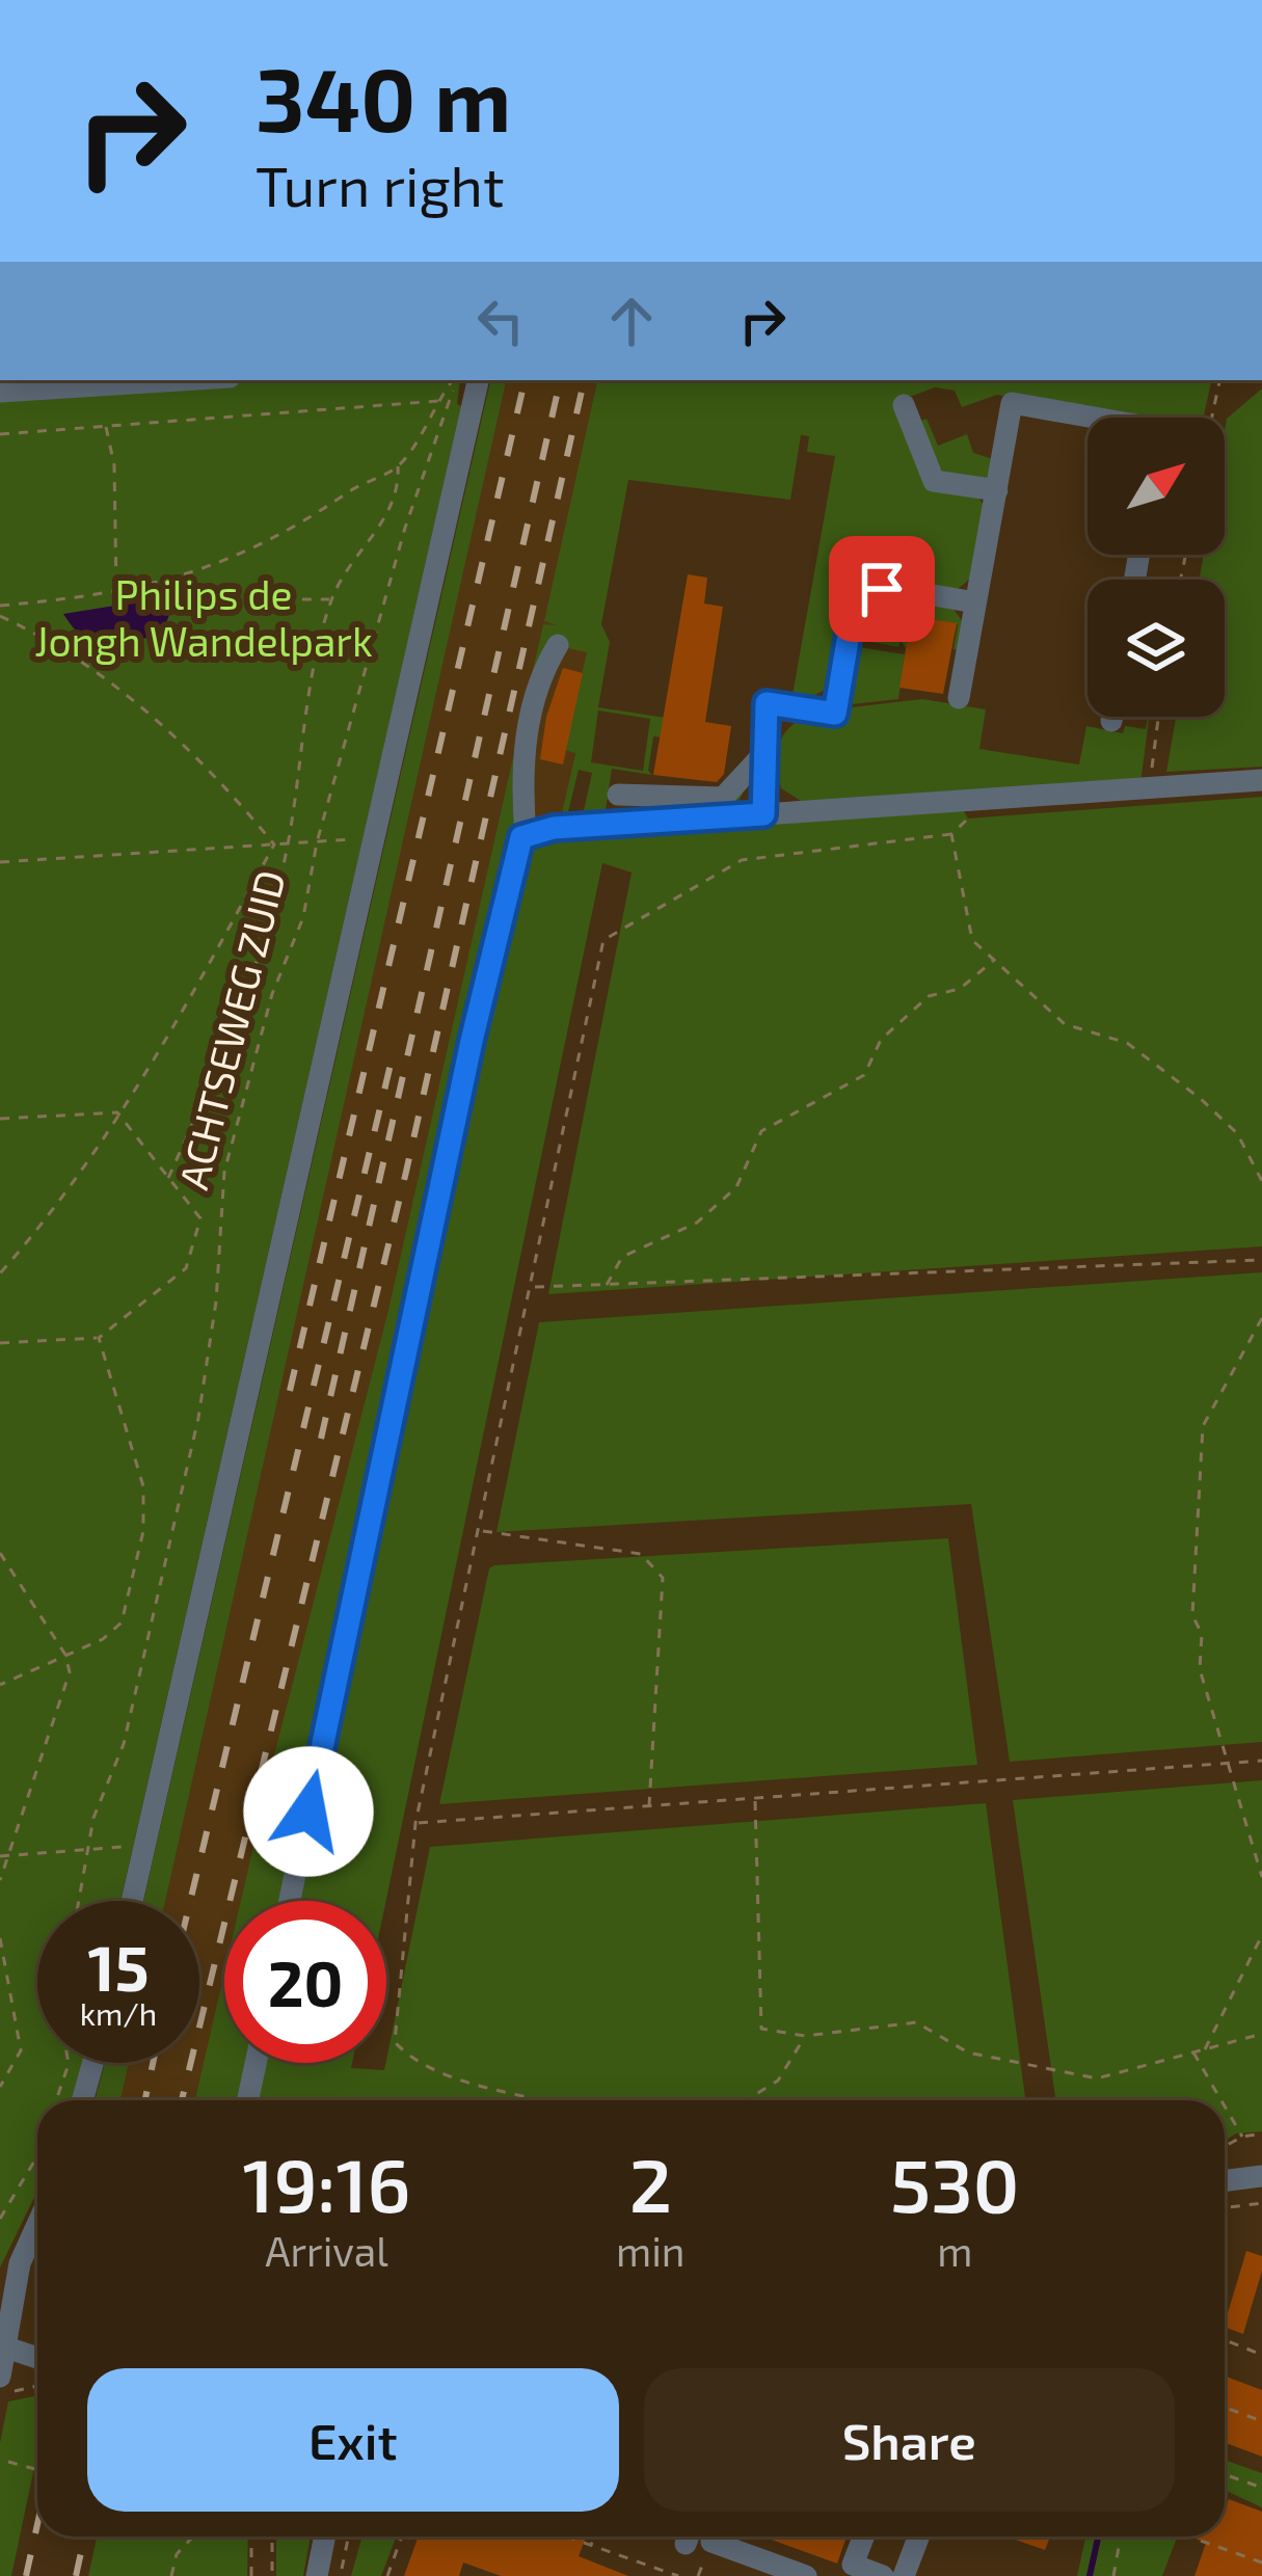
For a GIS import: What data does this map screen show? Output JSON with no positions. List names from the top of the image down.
{
  "streets": {
    "path": ["ACHTSEWEG ZUID"]
  },
  "parks": ["Philips de Jongh Wandelpark"],
  "north": "top right",
  "page": {
    "turn": ["340 m", "Turn right"],
    "speed": "15 km/h",
    "limit": "20",
    "eta": [
      "19:16",
      "Arrival",
      "2",
      "min",
      "530",
      "m"
    ],
    "buttons": ["Exit", "Share"]
  }
}
